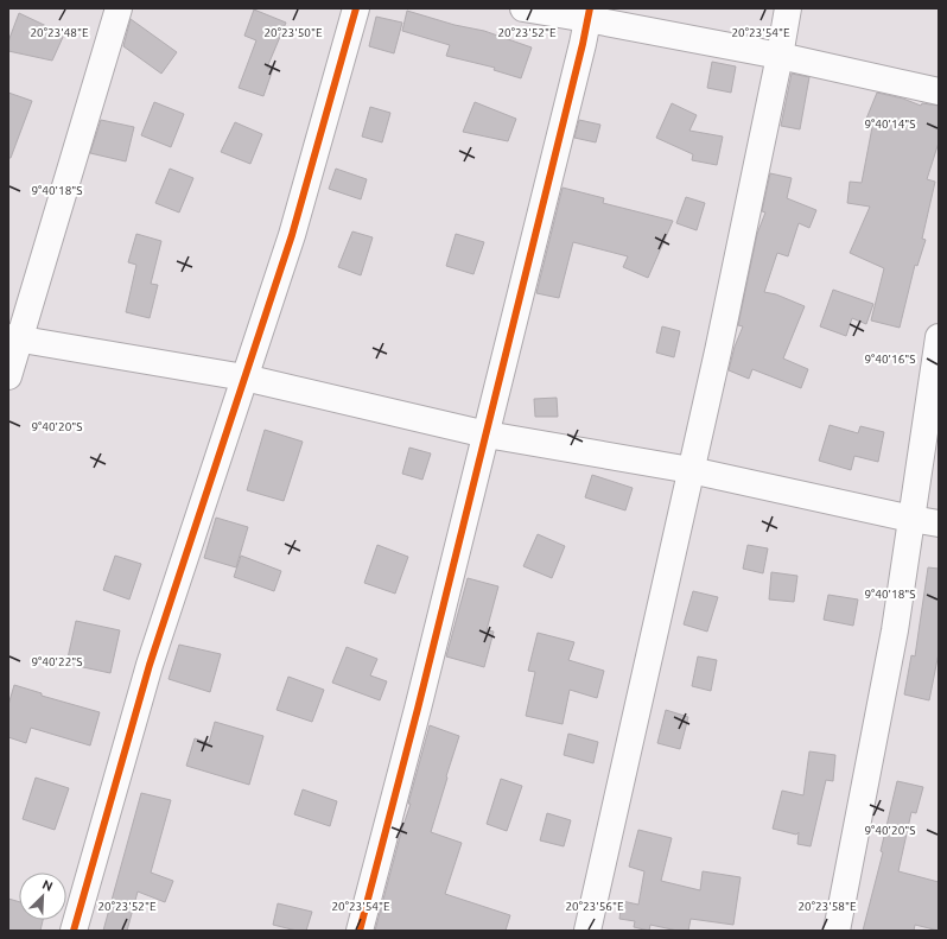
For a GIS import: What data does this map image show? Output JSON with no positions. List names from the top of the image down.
{
  "north": "top right",
  "coordinates": [
    "20°23'50\"E",
    "20°23'54\"E",
    "20°23'48\"E",
    "20°23'52\"E",
    "9°40'14\"S",
    "9°40'18\"S",
    "9°40'16\"S",
    "9°40'20\"S",
    "9°40'22\"S",
    "20°23'56\"E",
    "20°23'58\"E"
  ]
}
